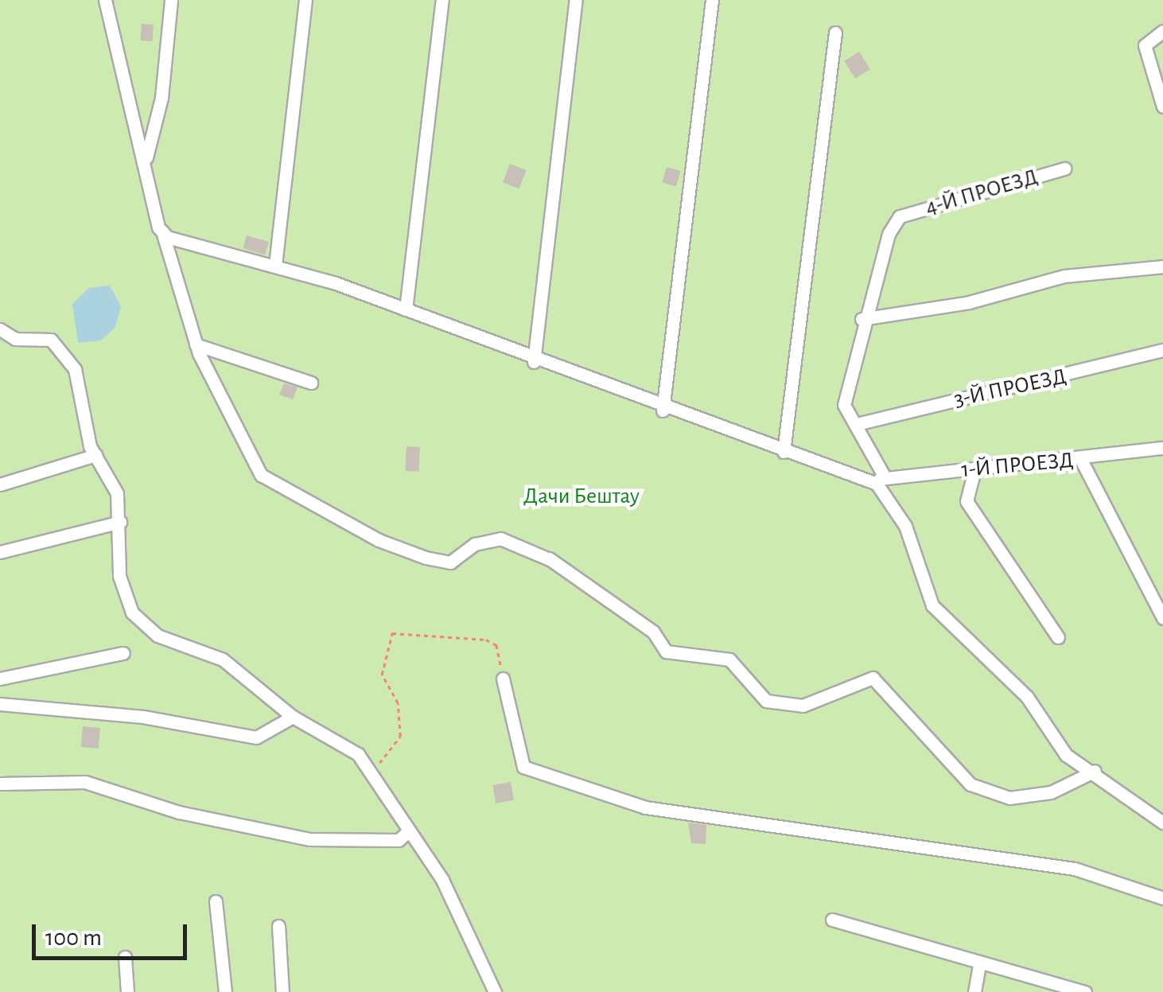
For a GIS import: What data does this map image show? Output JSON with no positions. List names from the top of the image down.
{
  "streets": {
    "lane": ["4-Й ПРОЕЗД", "3-Й ПРОЕЗД", "1-Й ПРОЕЗД"]
  },
  "parks": ["Дачи Бештау"],
  "scale_bar": "100 m"
}
